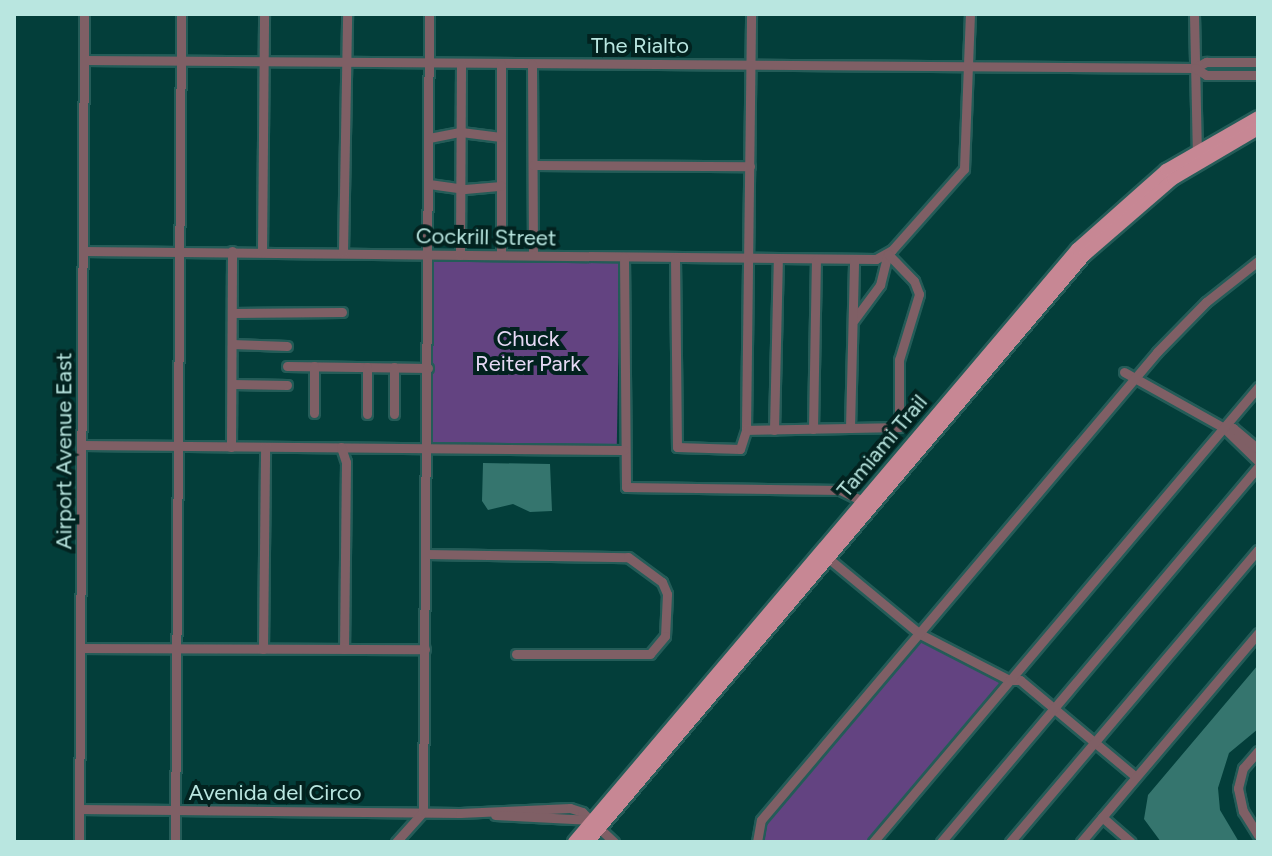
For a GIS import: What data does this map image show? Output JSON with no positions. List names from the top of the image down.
{
  "streets": {
    "main road": ["Tamiami Trail"],
    "street": [
      "The Rialto",
      "Cockrill Street",
      "Airport Avenue East",
      "Avenida del Circo"
    ]
  },
  "crossings": [
    ["The Rialto", "Airport Avenue East"],
    ["Cockrill Street", "Airport Avenue East"],
    ["Tamiami Trail", "Avenida del Circo"],
    ["Airport Avenue East", "Avenida del Circo"]
  ],
  "parks": ["Chuck Reiter Park"]
}
